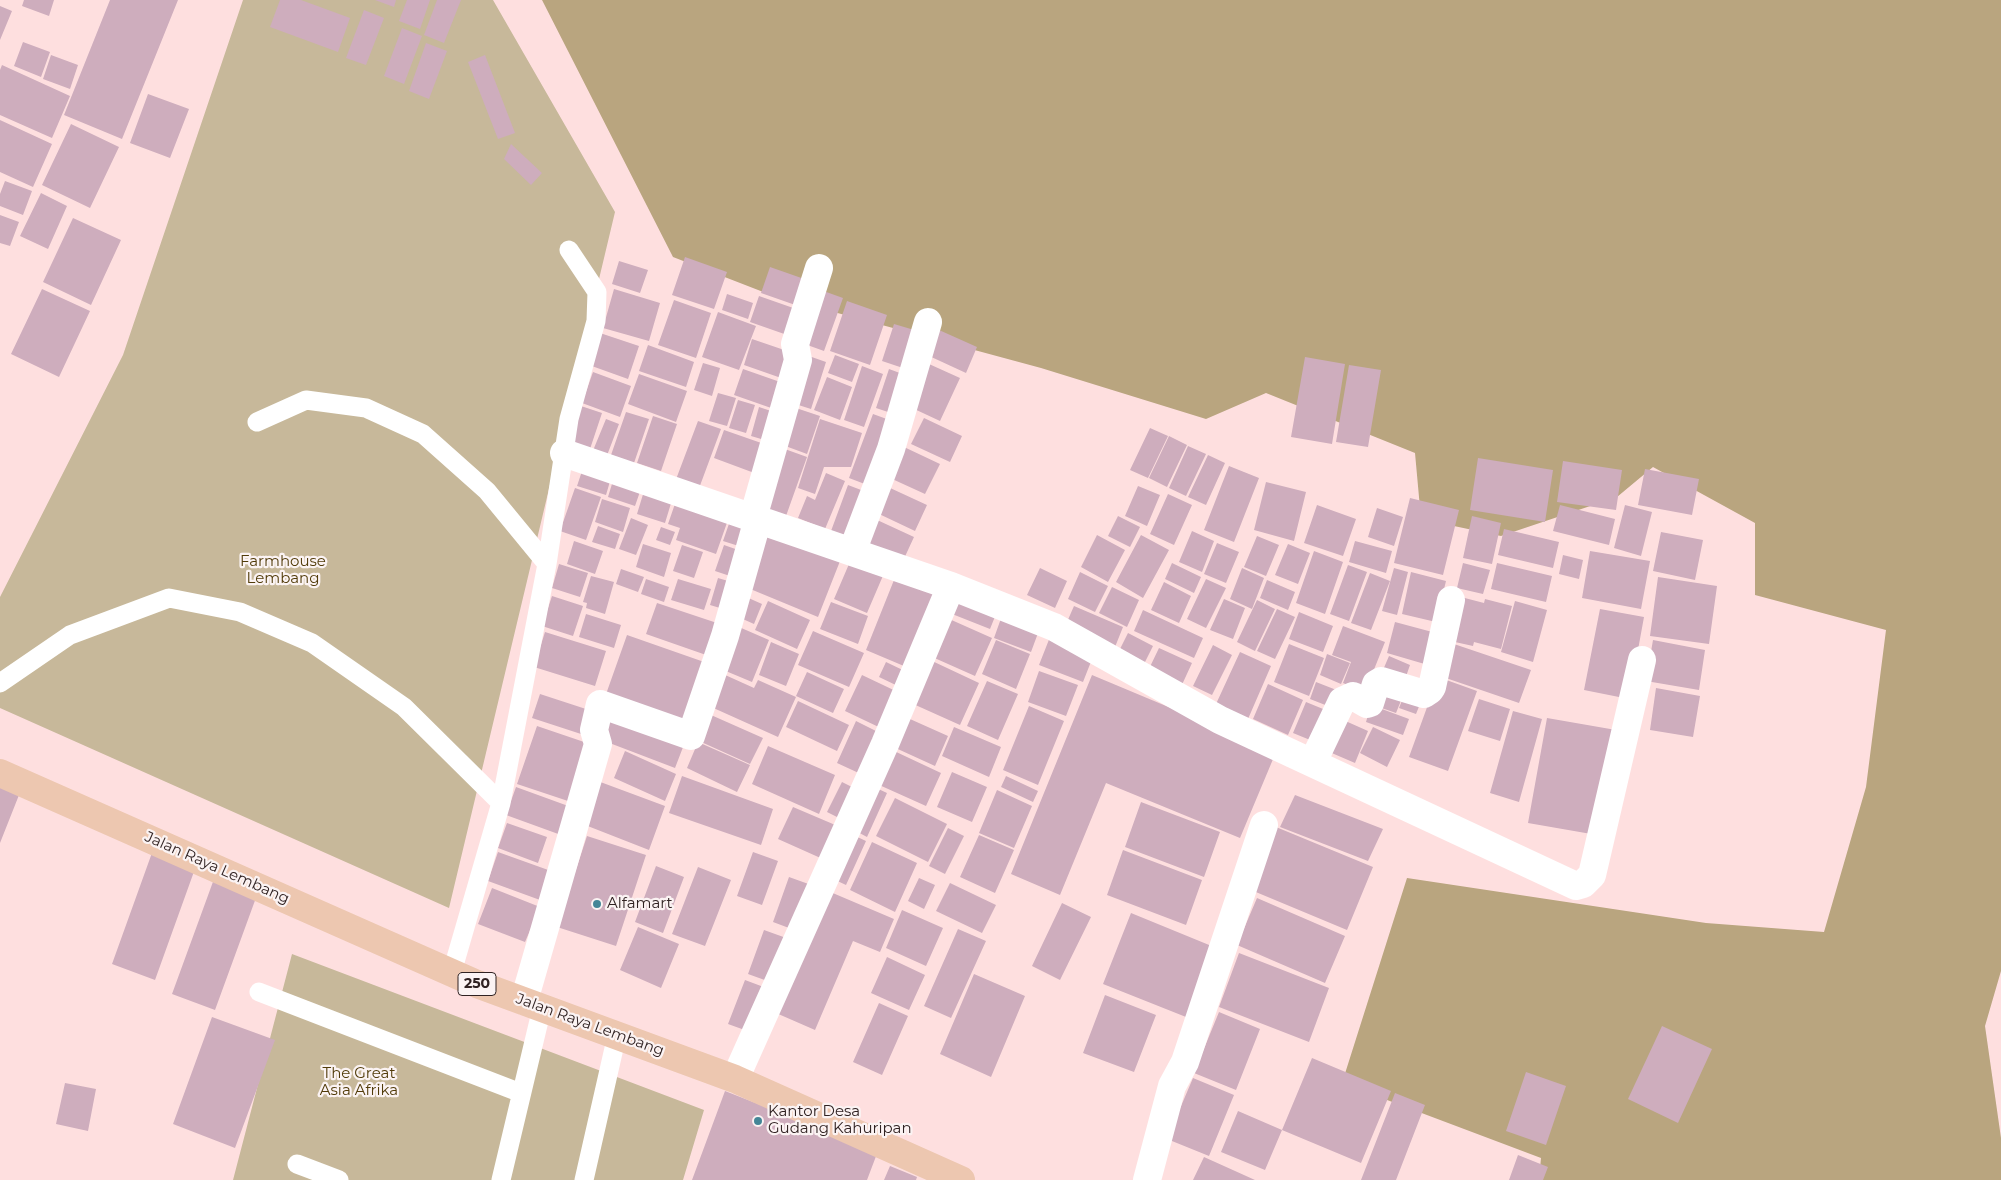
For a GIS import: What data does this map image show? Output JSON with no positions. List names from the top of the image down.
{
  "streets": {
    "main road": ["Jalan Raya Lembang", "250"]
  },
  "parks": ["Farmhouse Lembang", "The Great Asia Afrika"],
  "places": ["Alfamart", "Kantor Desa Gudang Kahuripan"]
}
